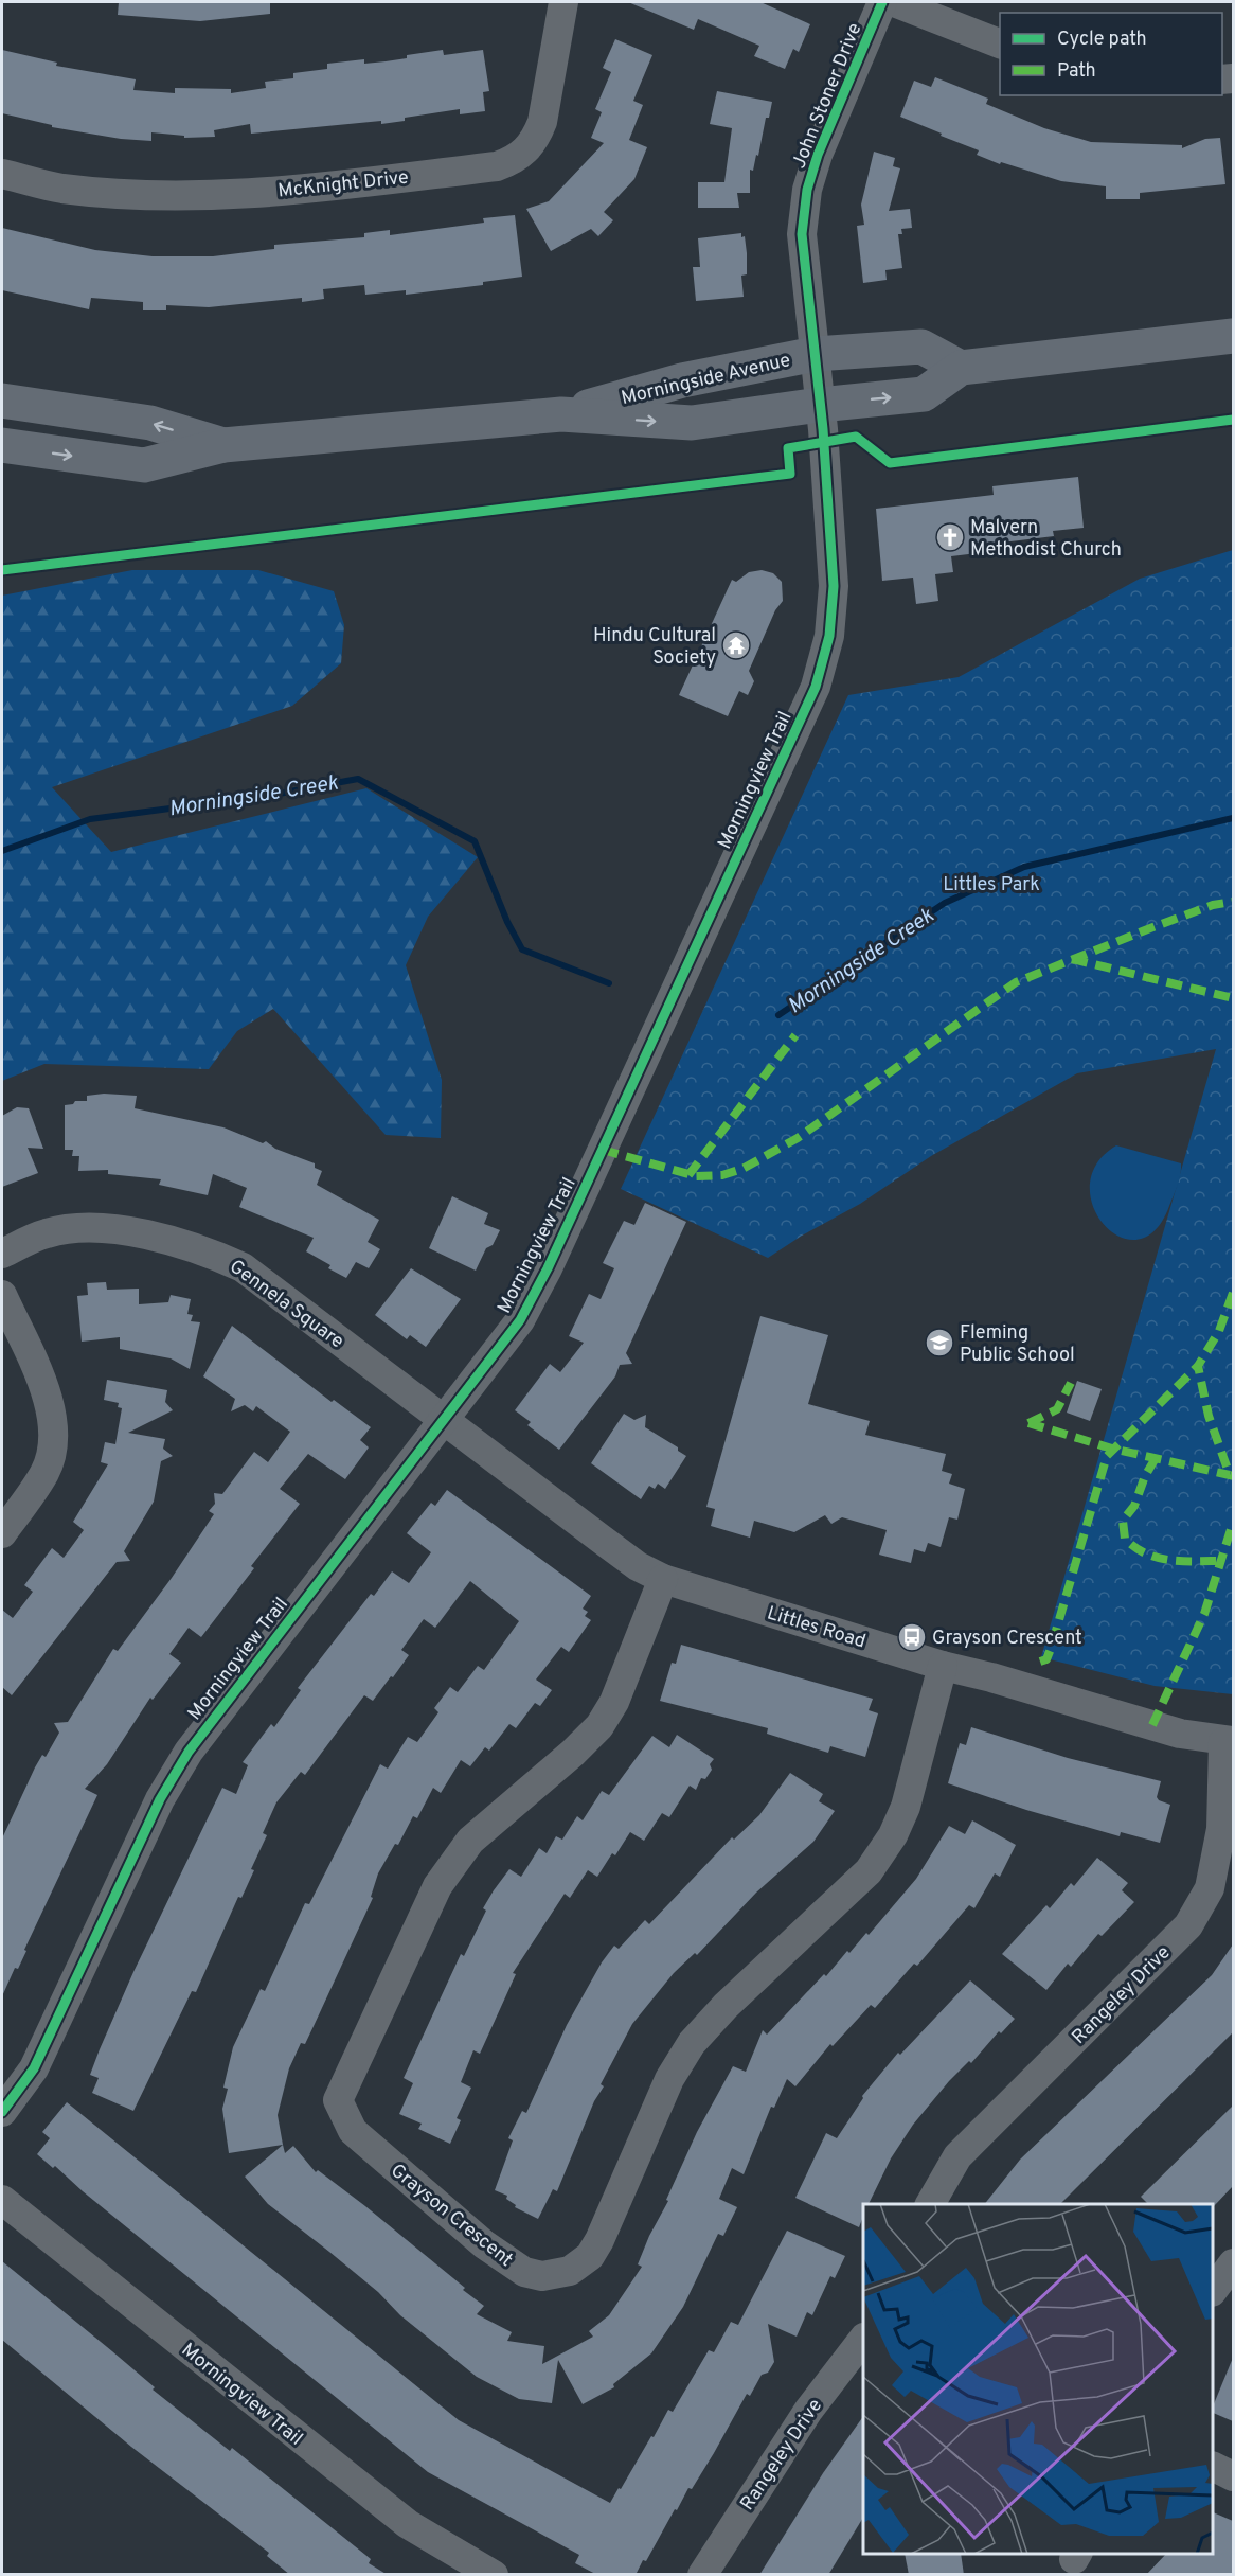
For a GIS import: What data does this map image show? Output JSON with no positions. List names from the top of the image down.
{
  "streets": {
    "main road": ["Morningside Avenue"],
    "street": [
      "John Stoner Drive",
      "McKnight Drive",
      "Morningview Trail",
      "Gennela Square",
      "Littles Road",
      "Rangeley Drive",
      "Grayson Crescent"
    ]
  },
  "crossings": [
    ["John Stoner Drive", "Morningside Avenue"],
    ["John Stoner Drive", "Morningview Trail"],
    ["Morningside Avenue", "Morningview Trail"],
    ["Morningview Trail", "Gennela Square"],
    ["Morningview Trail", "Littles Road"],
    ["Gennela Square", "Littles Road"],
    ["Littles Road", "Rangeley Drive"],
    ["Littles Road", "Grayson Crescent"]
  ],
  "water": ["Morningside Creek"],
  "parks": ["Littles Park"],
  "places": {
    "church": ["Malvern Methodist Church"],
    "temple": ["Hindu Cultural Society"],
    "school or university": ["Fleming Public School"],
    "bus stop": ["Grayson Crescent"]
  },
  "legend": ["Cycle path", "Path"]
}
